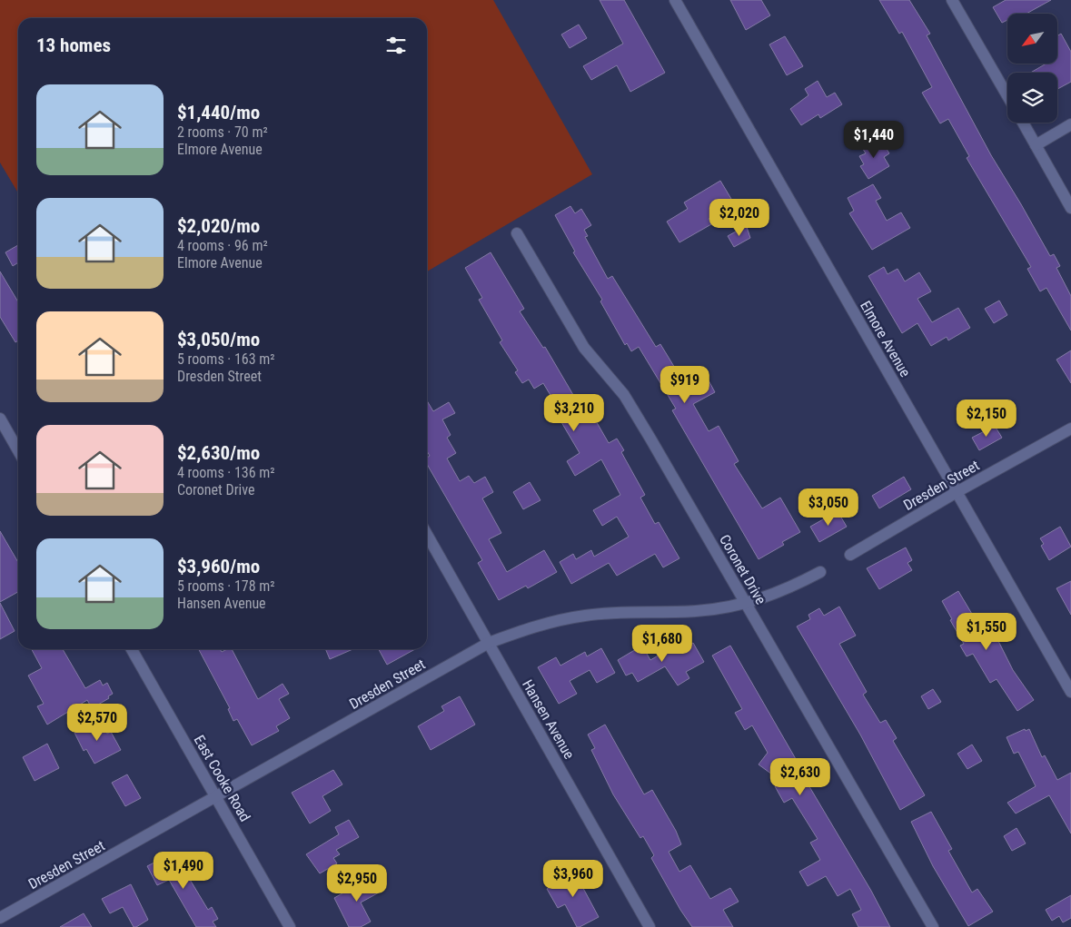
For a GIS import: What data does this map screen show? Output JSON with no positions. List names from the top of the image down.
{
  "streets": {
    "street": [
      "Elmore Avenue",
      "Dresden Street",
      "Coronet Drive",
      "Hansen Avenue",
      "East Cooke Road"
    ]
  },
  "crossings": [
    ["Elmore Avenue", "Dresden Street"],
    ["Dresden Street", "Coronet Drive"],
    ["Dresden Street", "Hansen Avenue"],
    ["Dresden Street", "East Cooke Road"]
  ],
  "north": "bottom left",
  "page": {
    "heading": "13 homes",
    "list": [
      {
        "name": "$1,440/mo",
        "note": "2 rooms · 70 m² · Elmore Avenue"
      },
      {
        "name": "$2,020/mo",
        "note": "4 rooms · 96 m² · Elmore Avenue"
      },
      {
        "name": "$3,050/mo",
        "note": "5 rooms · 163 m² · Dresden Street"
      },
      {
        "name": "$2,630/mo",
        "note": "4 rooms · 136 m² · Coronet Drive"
      },
      {
        "name": "$3,960/mo",
        "note": "5 rooms · 178 m² · Hansen Avenue"
      }
    ],
    "price": [
      "$1,440",
      "$2,020",
      "$919",
      "$3,210",
      "$2,150",
      "$3,050",
      "$1,550",
      "$1,680",
      "$2,570",
      "$2,630",
      "$1,490",
      "$3,960",
      "$2,950"
    ]
  }
}
